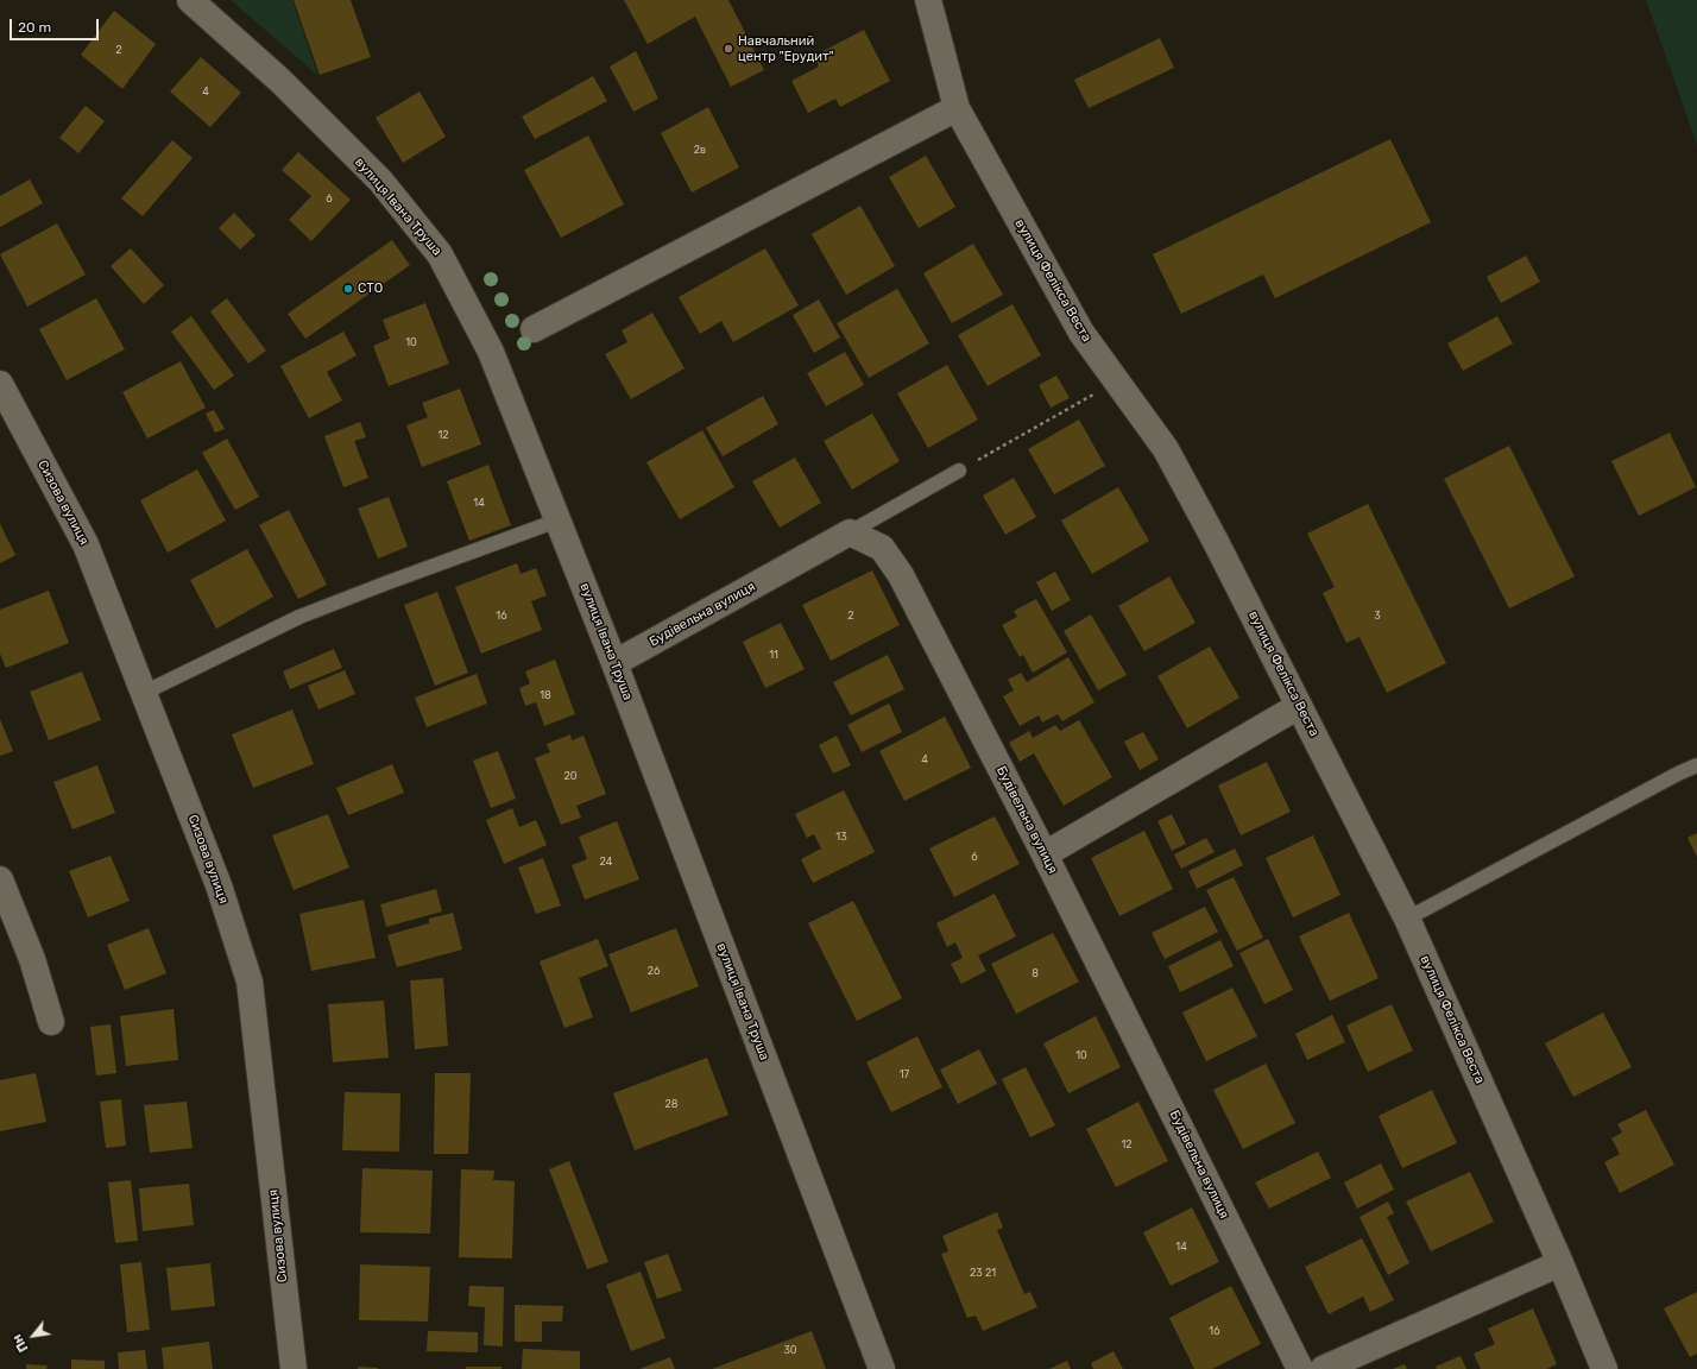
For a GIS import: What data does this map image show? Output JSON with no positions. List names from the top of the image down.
{
  "streets": {
    "street": [
      "вулиця Івана Труша",
      "вулиця Фелікса Веста",
      "Сизова вулиця",
      "Будівельна вулиця"
    ]
  },
  "crossings": [
    ["вулиця Івана Труша", "Будівельна вулиця"]
  ],
  "places": ["Навчальний центр \"Ерудит\"", "СТО"],
  "house_numbers": [
    "2",
    "4",
    "2в",
    "6",
    "10",
    "12",
    "14",
    "16",
    "2",
    "3",
    "11",
    "18",
    "4",
    "20",
    "13",
    "6",
    "24",
    "26",
    "8",
    "10",
    "17",
    "28",
    "12",
    "14",
    "23 21",
    "16",
    "30"
  ],
  "scale_bar": "20 m",
  "north": "bottom left"
}
